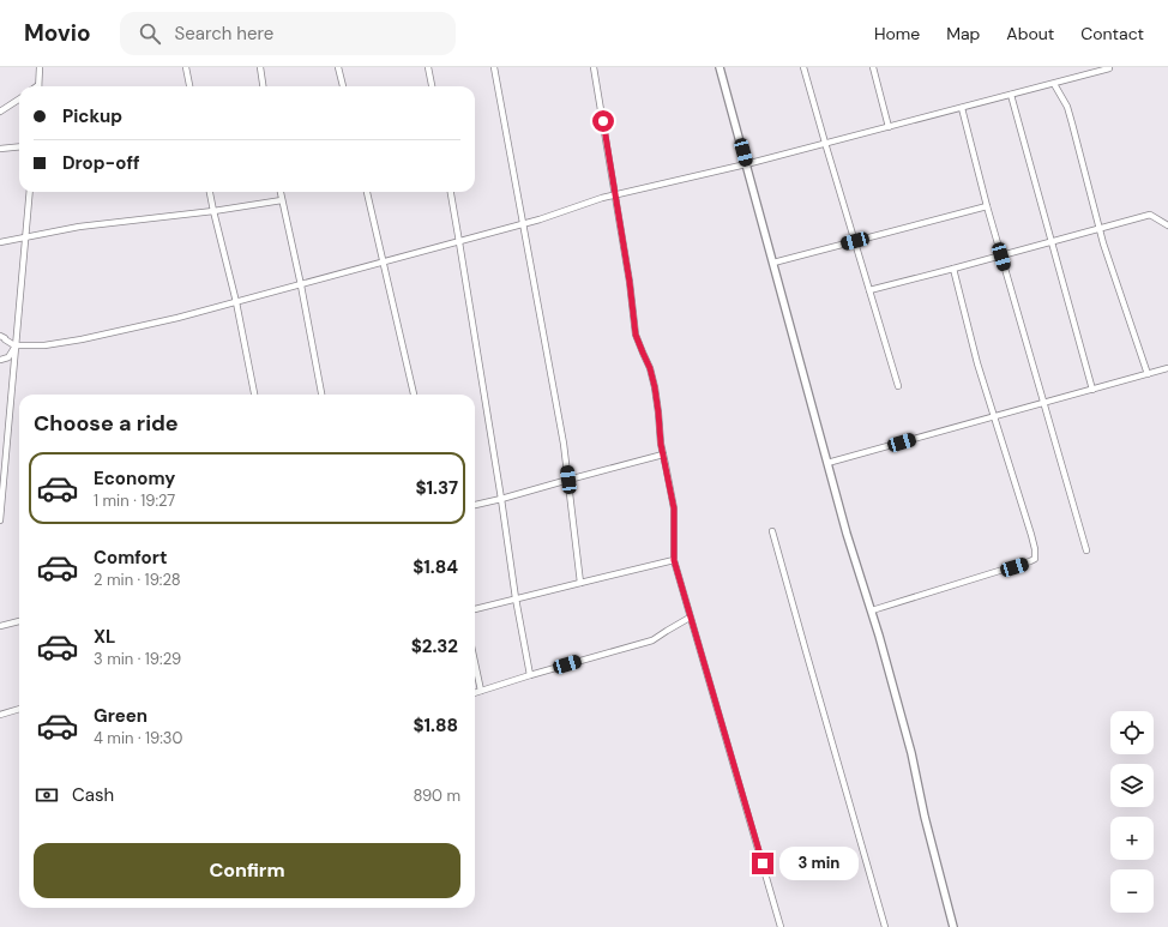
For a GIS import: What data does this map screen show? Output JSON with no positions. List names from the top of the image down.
{
  "page": {
    "header": "Movio",
    "search": "Search here",
    "nav": [
      "Home",
      "Map",
      "About",
      "Contact"
    ],
    "banner": ["Pickup", "Drop-off"],
    "heading": "Choose a ride",
    "list": [
      {
        "name": "Economy",
        "note": "1 min · 19:27",
        "value": "$1.37"
      },
      {
        "name": "Comfort",
        "note": "2 min · 19:28",
        "value": "$1.84"
      },
      {
        "name": "XL",
        "note": "3 min · 19:29",
        "value": "$2.32"
      },
      {
        "name": "Green",
        "note": "4 min · 19:30",
        "value": "$1.88"
      }
    ],
    "map_buttons": ["+", "−"],
    "pay": ["Cash", "890 m"],
    "buttons": "Confirm",
    "bubble": "3 min"
  }
}
